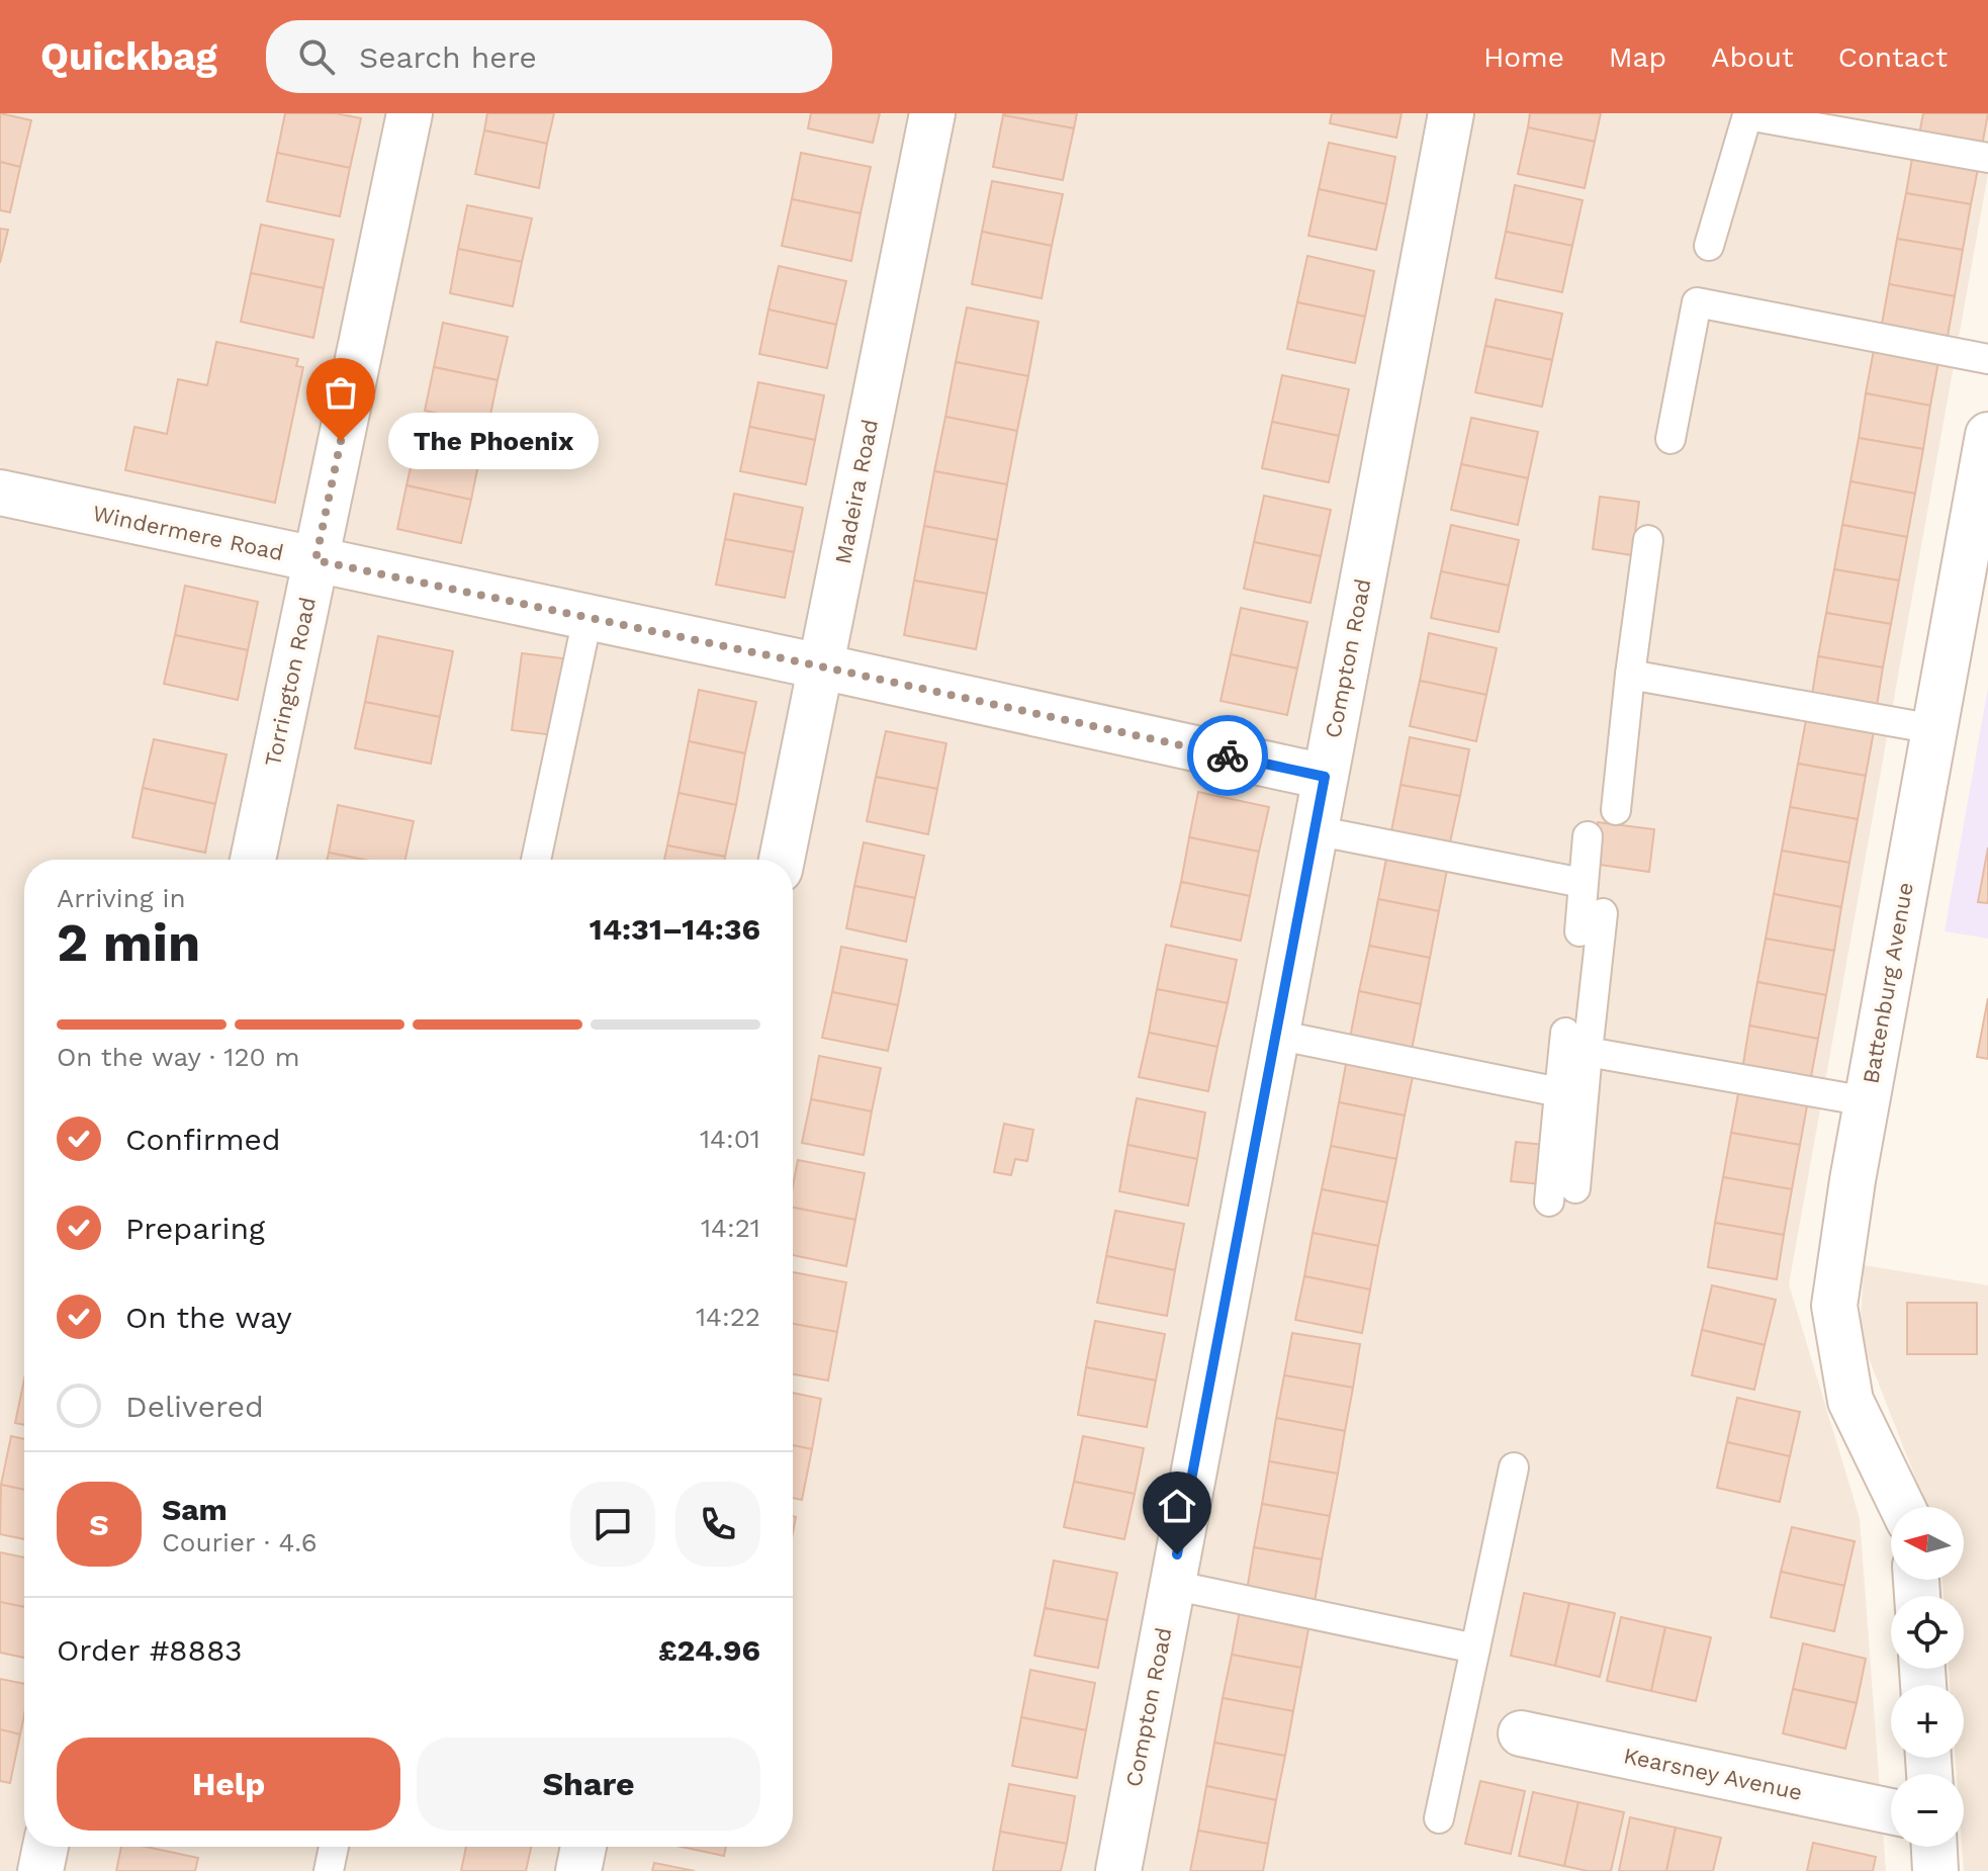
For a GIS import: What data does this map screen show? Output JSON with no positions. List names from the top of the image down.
{
  "streets": {
    "street": [
      "Madeira Road",
      "Windermere Road",
      "Compton Road",
      "Torrington Road",
      "Battenburg Avenue",
      "Kearsney Avenue"
    ]
  },
  "crossings": [
    ["Madeira Road", "Windermere Road"],
    ["Windermere Road", "Compton Road"],
    ["Windermere Road", "Torrington Road"]
  ],
  "places": ["The Phoenix"],
  "north": "left",
  "page": {
    "header": "Quickbag",
    "search": "Search here",
    "nav": [
      "Home",
      "Map",
      "About",
      "Contact"
    ],
    "bubble": "The Phoenix",
    "heading": ["2 min", "Arriving in", "14:31–14:36"],
    "panel": [
      "Sam",
      "Courier · 4.6",
      "Order #8883",
      "£24.96"
    ],
    "bar": "On the way · 120 m",
    "list": [
      ["Confirmed", "14:01"],
      ["Preparing", "14:21"],
      ["On the way", "14:22"],
      "Delivered"
    ],
    "round": "S",
    "map_buttons": ["+", "−"],
    "buttons": ["Help", "Share"]
  }
}
